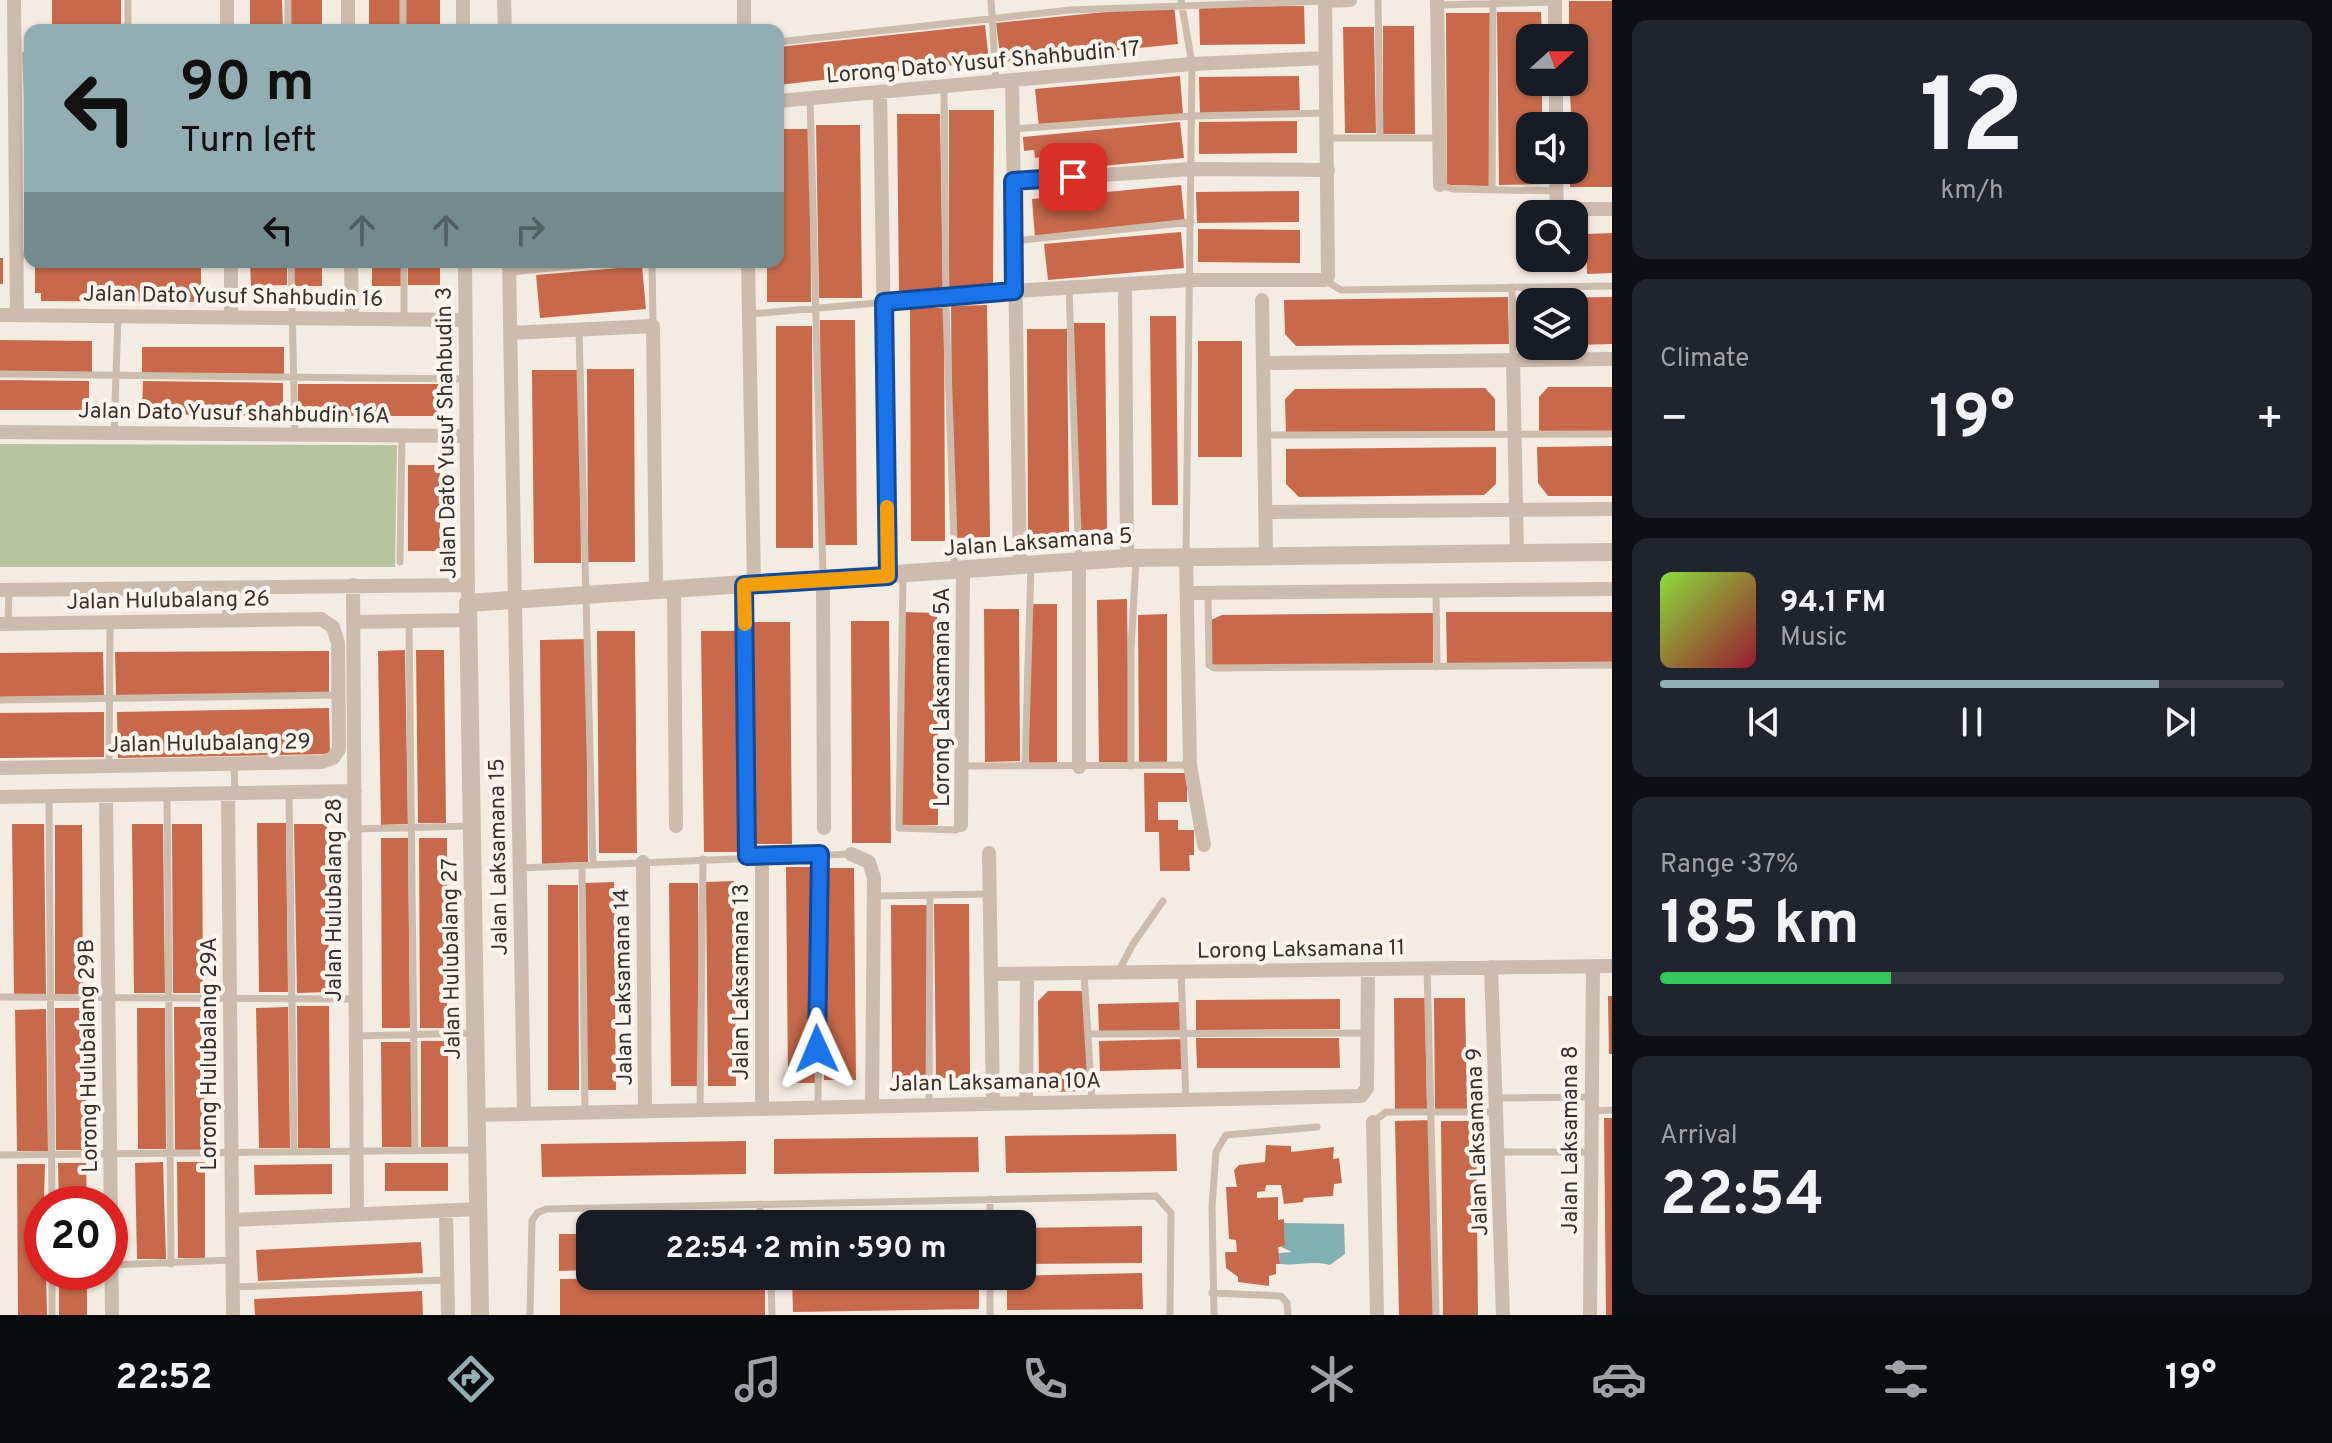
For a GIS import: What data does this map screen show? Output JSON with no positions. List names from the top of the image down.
{
  "streets": {
    "street": [
      "Lorong Dato Yusuf Shahbudin 17",
      "Jalan Dato Yusuf Shahbudin 16",
      "Jalan Dato Yusuf shahbudin 16A",
      "Jalan Dato Yusuf Shahbudin 3",
      "Jalan Laksamana 5",
      "Jalan Hulubalang 26",
      "Lorong Laksamana 5A",
      "Jalan Hulubalang 29",
      "Jalan Laksamana 15",
      "Jalan Hulubalang 28",
      "Lorong Laksamana 11",
      "Jalan Hulubalang 27",
      "Jalan Laksamana 13",
      "Jalan Laksamana 14",
      "Lorong Hulubalang 29A",
      "Lorong Hulubalang 29B",
      "Jalan Laksamana 10A",
      "Jalan Laksamana 8",
      "Jalan Laksamana 9"
    ]
  },
  "crossings": [
    ["Jalan Dato Yusuf Shahbudin 16", "Jalan Dato Yusuf Shahbudin 3"],
    ["Jalan Dato Yusuf shahbudin 16A", "Jalan Dato Yusuf Shahbudin 3"],
    ["Jalan Dato Yusuf Shahbudin 3", "Jalan Laksamana 5"],
    ["Jalan Dato Yusuf Shahbudin 3", "Jalan Hulubalang 27"],
    ["Jalan Laksamana 5", "Lorong Laksamana 5A"],
    ["Jalan Laksamana 5", "Jalan Laksamana 15"],
    ["Jalan Laksamana 5", "Jalan Hulubalang 27"],
    ["Jalan Hulubalang 26", "Jalan Hulubalang 29"],
    ["Jalan Laksamana 15", "Jalan Laksamana 10A"],
    ["Lorong Laksamana 11", "Jalan Laksamana 8"],
    ["Lorong Laksamana 11", "Jalan Laksamana 9"],
    ["Jalan Hulubalang 27", "Jalan Laksamana 10A"],
    ["Jalan Laksamana 13", "Jalan Laksamana 10A"],
    ["Jalan Laksamana 14", "Jalan Laksamana 10A"]
  ],
  "north": "right",
  "page": {
    "tile": [
      ["12", "km/h"],
      "Climate",
      ["Range · 37%", "185 km"],
      ["Arrival", "22:54"]
    ],
    "turn": ["90 m", "Turn left"],
    "heat": ["−", "19°", "+"],
    "song": ["94.1 FM", "Music"],
    "limit": "20",
    "trip": "22:54 · 2 min · 590 m",
    "tabs": ["22:52", "19°"]
  }
}
